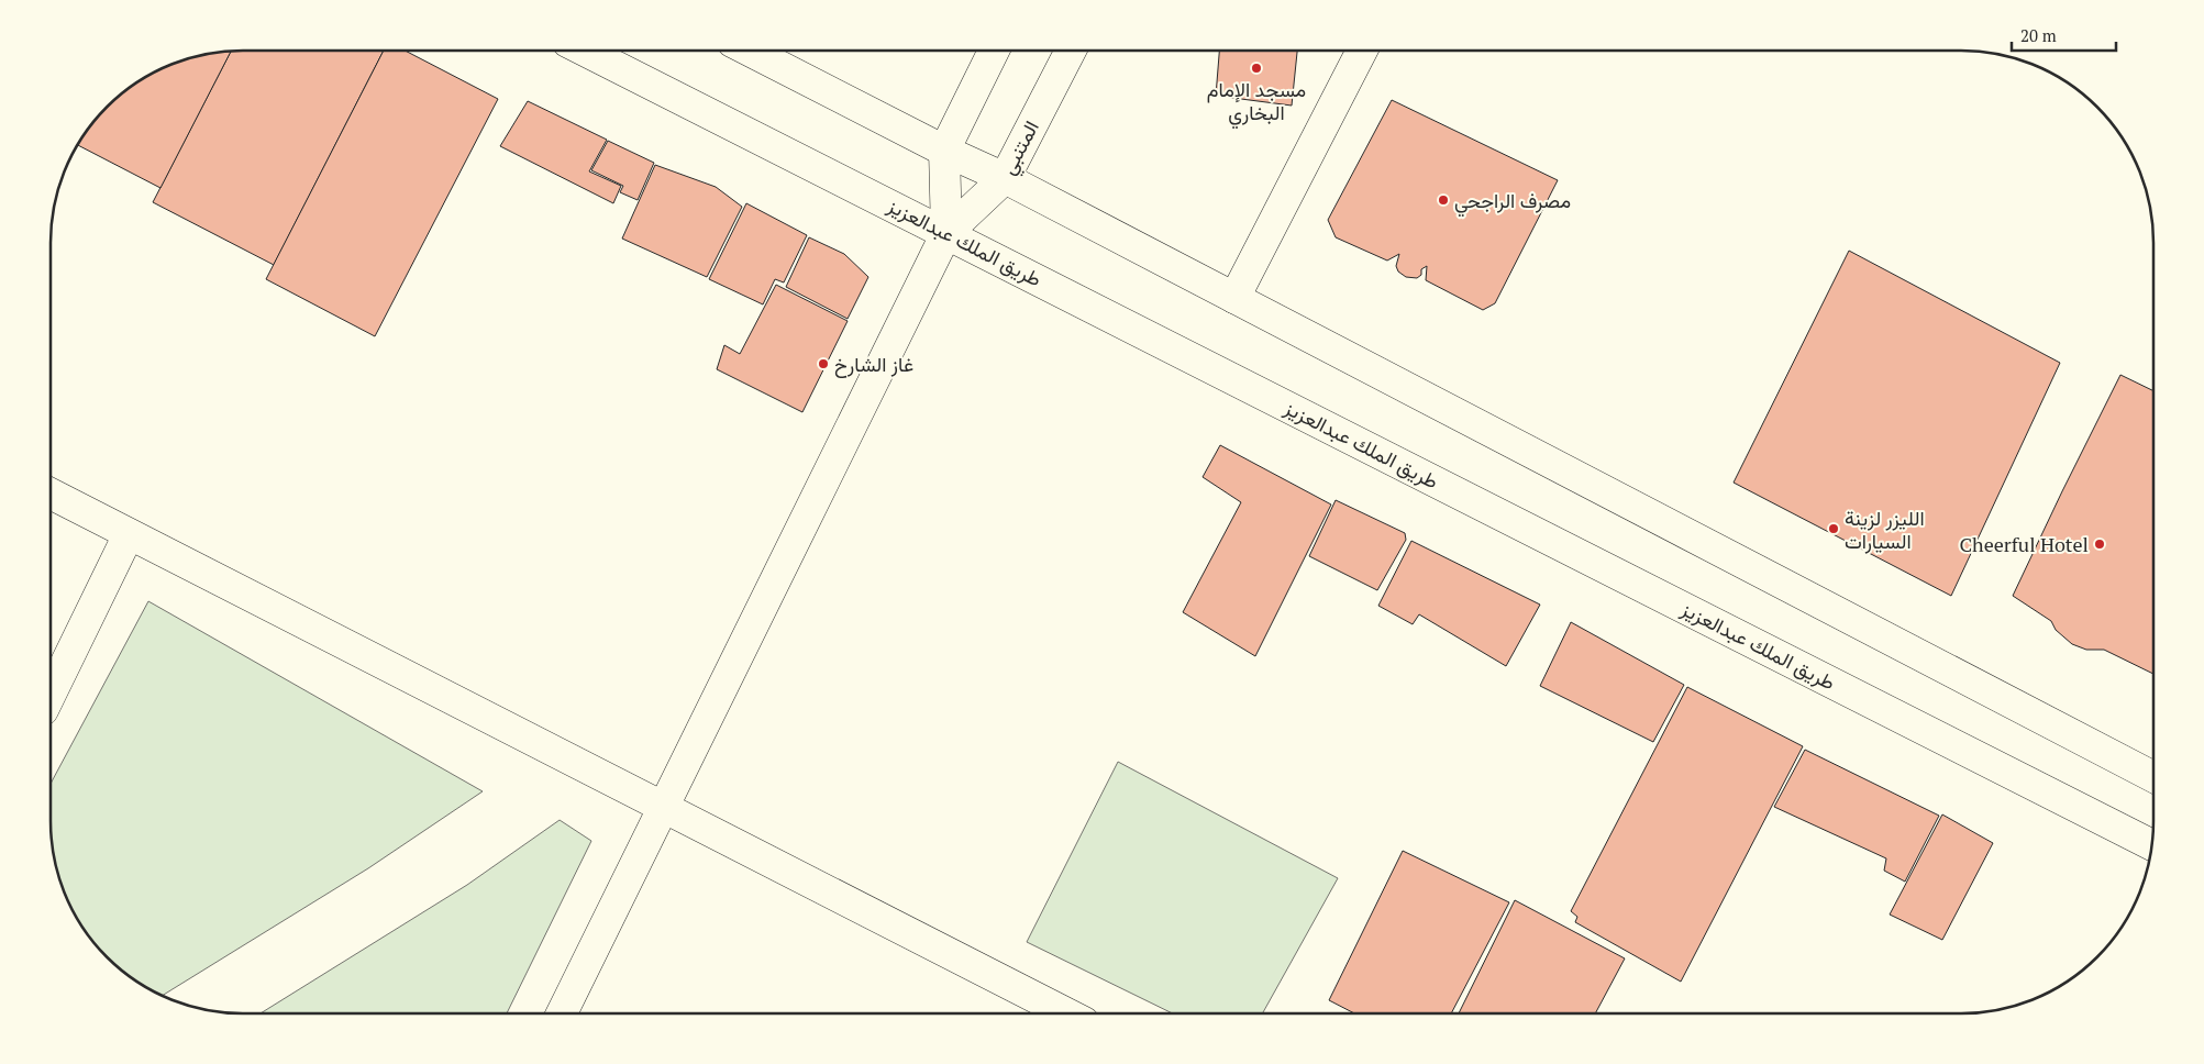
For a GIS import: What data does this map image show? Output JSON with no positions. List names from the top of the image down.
{
  "streets": {
    "main road": ["المتنبي", "طريق الملك عبدالعزيز"]
  },
  "crossings": [
    ["المتنبي", "طريق الملك عبدالعزيز"]
  ],
  "places": [
    "مسجد الإمام البخاري",
    "مصرف الراجحي",
    "غاز الشارخ",
    "الليزر لزينة السيارات",
    "Cheerful Hotel"
  ],
  "scale_bar": "20 m"
}
